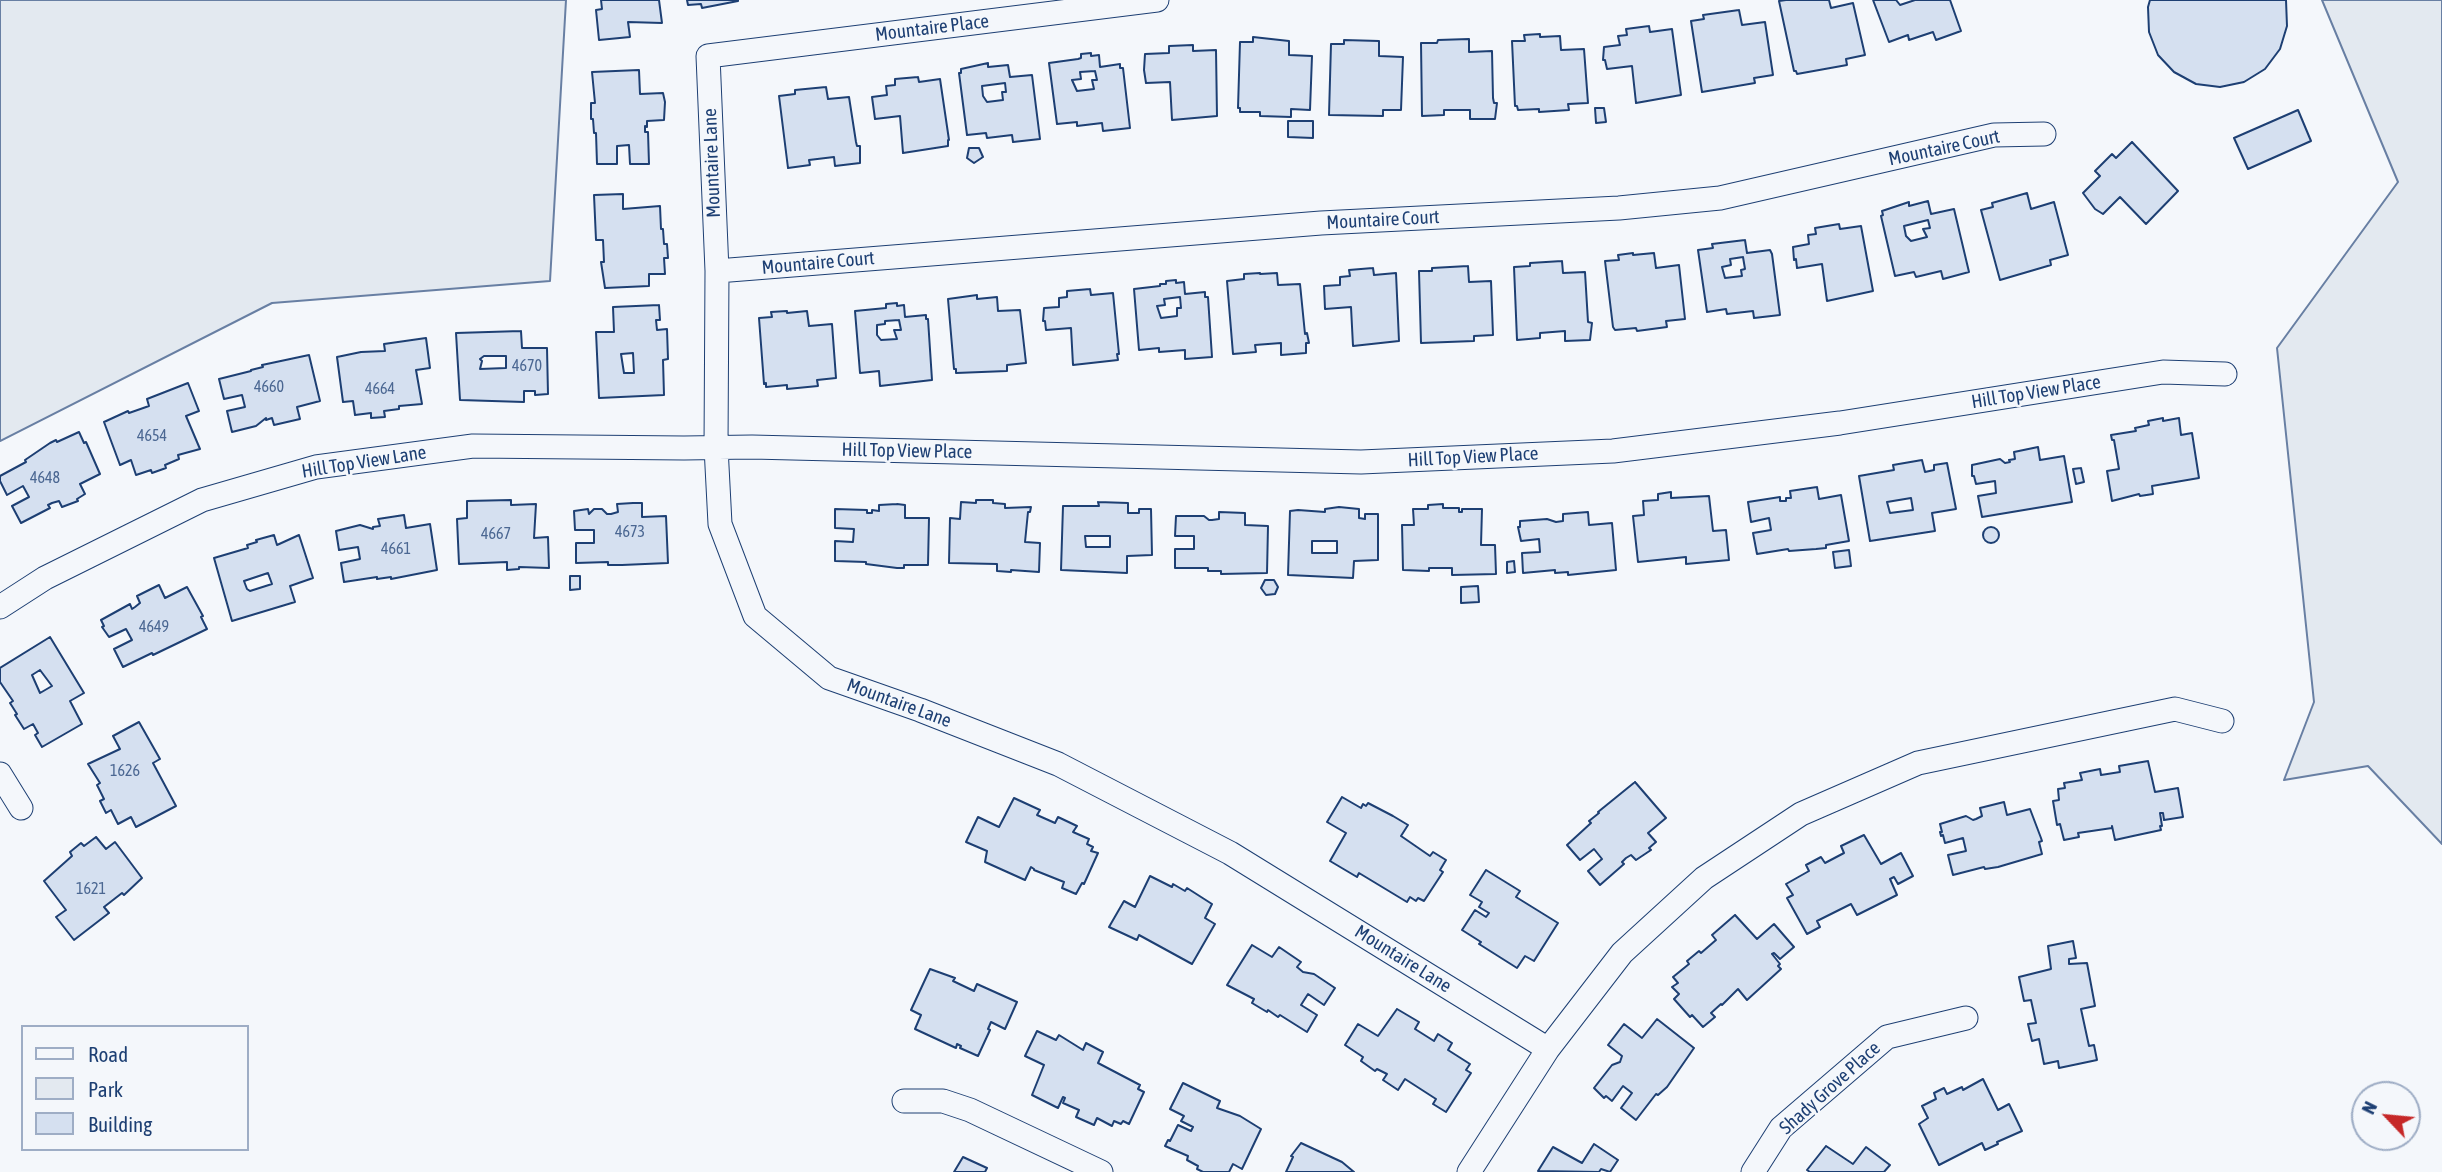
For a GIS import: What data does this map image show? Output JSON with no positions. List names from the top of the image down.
{
  "streets": {
    "street": [
      "Mountaire Place",
      "Mountaire Court",
      "Mountaire Lane",
      "Hill Top View Place",
      "Hill Top View Lane",
      "Shady Grove Place"
    ]
  },
  "crossings": [
    ["Mountaire Place", "Mountaire Lane"],
    ["Mountaire Court", "Mountaire Lane"],
    ["Mountaire Lane", "Hill Top View Place"],
    ["Mountaire Lane", "Hill Top View Lane"],
    ["Hill Top View Place", "Hill Top View Lane"]
  ],
  "house_numbers": [
    "4670",
    "4660",
    "4664",
    "4654",
    "4648",
    "4673",
    "4667",
    "4661",
    "4649",
    "1626",
    "1621"
  ],
  "legend": ["Road", "Park", "Building"],
  "north": "top left"
}
